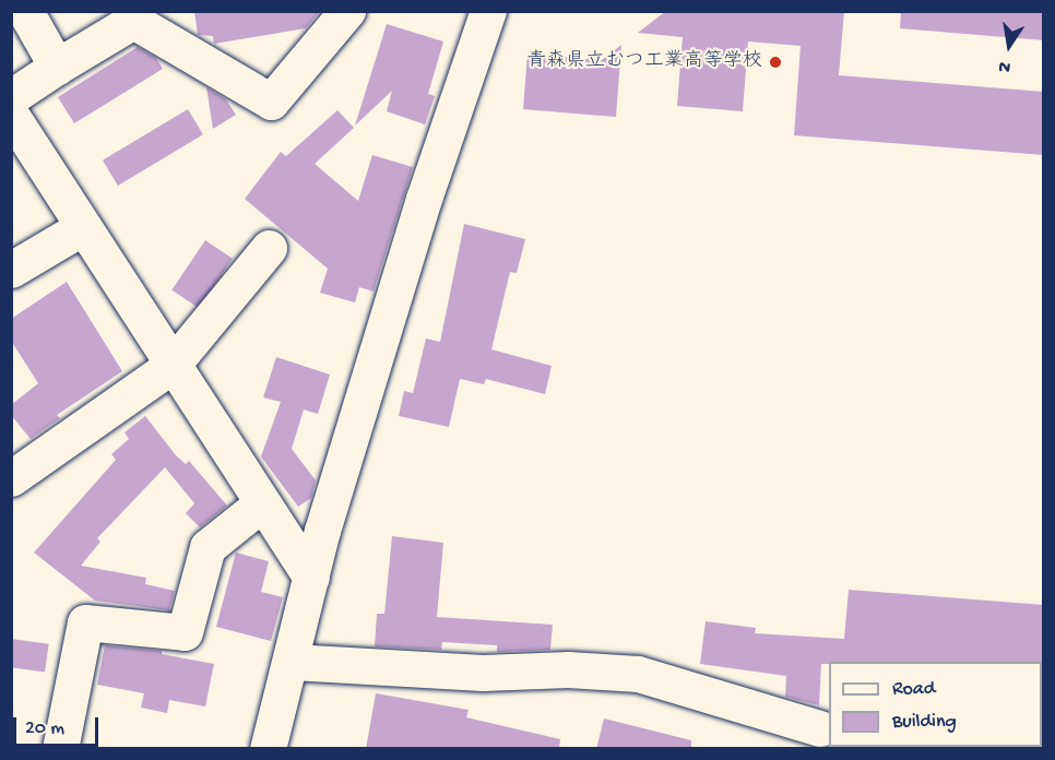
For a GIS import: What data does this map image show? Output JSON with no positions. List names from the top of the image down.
{
  "places": ["青森県立むつ工業高等学校"],
  "legend": ["Road", "Building"],
  "scale_bar": "20 m",
  "north": "bottom"
}
